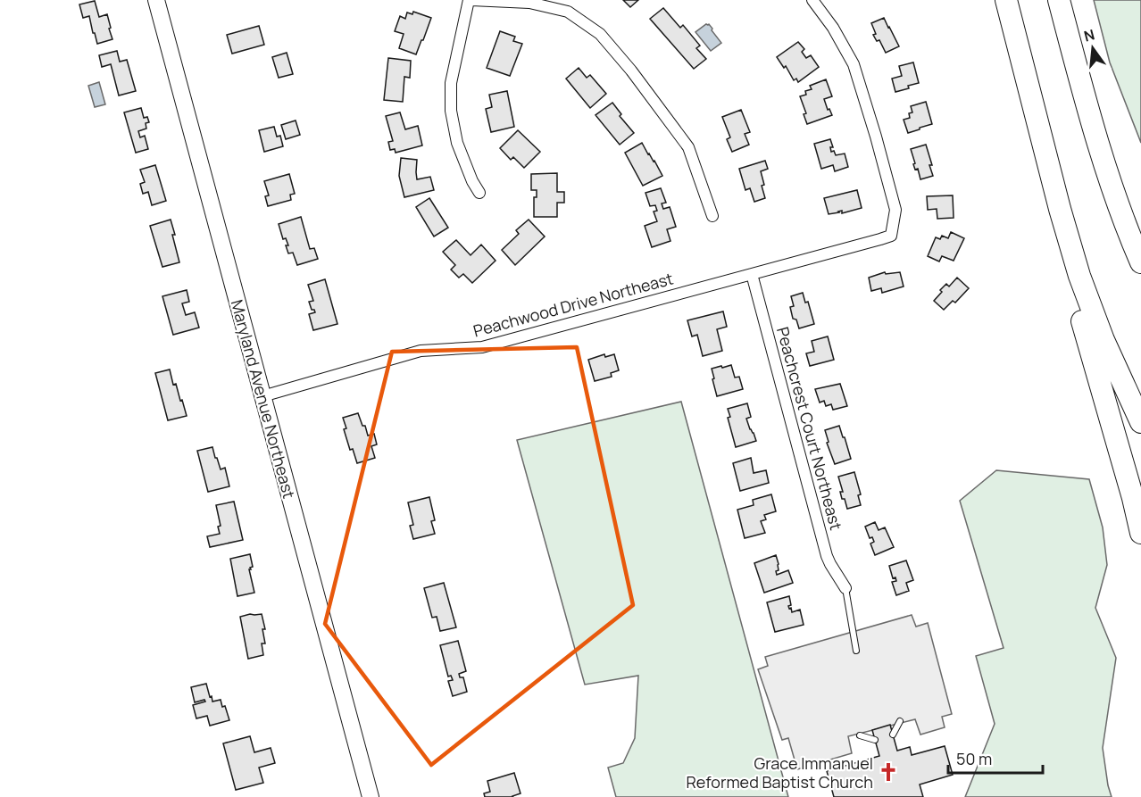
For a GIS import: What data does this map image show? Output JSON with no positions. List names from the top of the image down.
{
  "streets": {
    "street": ["Peachwood Drive Northeast", "Maryland Avenue Northeast", "Peachcrest Court Northeast"]
  },
  "crossings": [
    ["Peachwood Drive Northeast", "Maryland Avenue Northeast"],
    ["Peachwood Drive Northeast", "Peachcrest Court Northeast"]
  ],
  "places": {
    "church": ["Grace Immanuel Reformed Baptist Church"]
  },
  "scale_bar": "50 m",
  "north": "top"
}
